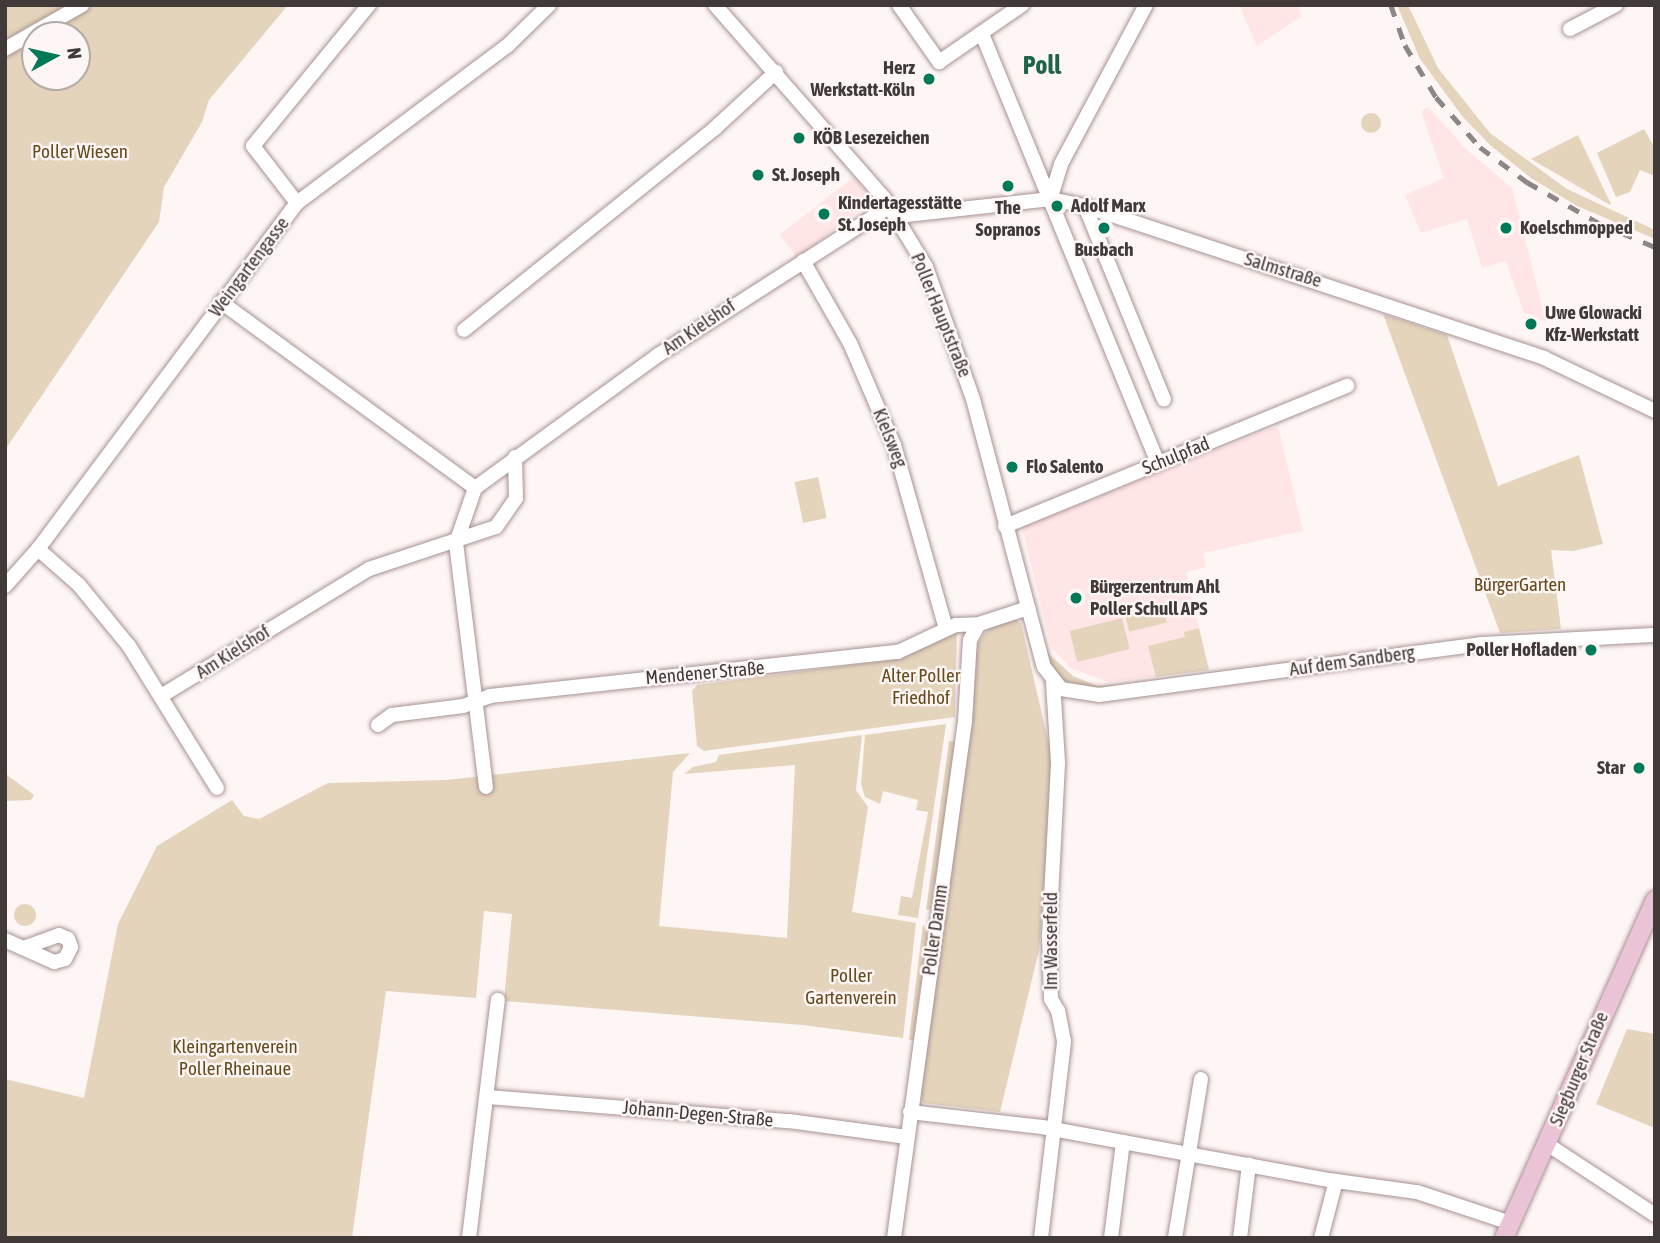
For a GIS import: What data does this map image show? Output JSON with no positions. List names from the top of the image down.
{
  "streets": {
    "main road": ["Siegburger Straße"],
    "street": [
      "Weingartengasse",
      "Salmstraße",
      "Poller Hauptstraße",
      "Am Kielshof",
      "Kielsweg",
      "Schulpfad",
      "Auf dem Sandberg",
      "Mendener Straße",
      "Poller Damm",
      "Im Wasserfeld",
      "Johann-Degen-Straße"
    ]
  },
  "crossings": [
    ["Salmstraße", "Poller Hauptstraße"],
    ["Salmstraße", "Am Kielshof"],
    ["Poller Hauptstraße", "Am Kielshof"],
    ["Poller Hauptstraße", "Schulpfad"],
    ["Poller Hauptstraße", "Auf dem Sandberg"],
    ["Poller Hauptstraße", "Mendener Straße"],
    ["Poller Hauptstraße", "Im Wasserfeld"],
    ["Am Kielshof", "Kielsweg"],
    ["Kielsweg", "Mendener Straße"],
    ["Auf dem Sandberg", "Im Wasserfeld"],
    ["Mendener Straße", "Poller Damm"],
    ["Poller Damm", "Johann-Degen-Straße"]
  ],
  "districts": ["Poll"],
  "parks": [
    "Poller Wiesen",
    "BürgerGarten",
    "Alter Poller Friedhof",
    "Poller Gartenverein",
    "Kleingartenverein Poller Rheinaue"
  ],
  "places": [
    "Herz Werkstatt-Köln",
    "KÖB Lesezeichen",
    "St. Joseph",
    "The Sopranos",
    "Adolf Marx",
    "Kindertagesstätte St. Joseph",
    "Busbach",
    "Koelschmopped",
    "Uwe Glowacki Kfz-Werkstatt",
    "Flo Salento",
    "Bürgerzentrum Ahl Poller Schull APS",
    "Poller Hofladen",
    "Star"
  ],
  "north": "right"
}
